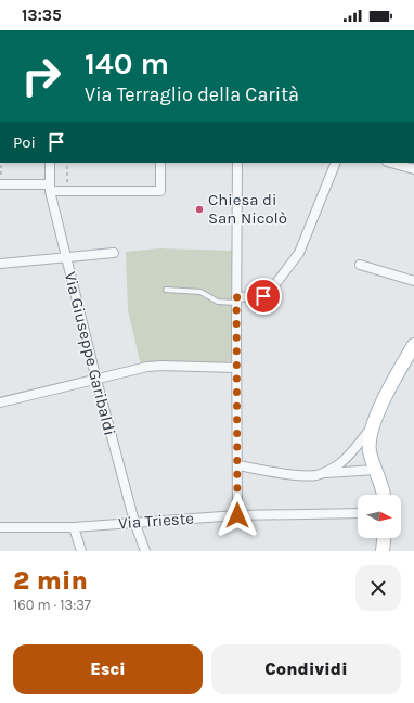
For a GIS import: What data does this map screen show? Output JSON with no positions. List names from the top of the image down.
{
  "streets": {
    "street": ["Via Giuseppe Garibaldi", "Via Trieste"]
  },
  "crossings": [
    ["Via Giuseppe Garibaldi", "Via Trieste"]
  ],
  "places": ["Chiesa di San Nicolò"],
  "north": "right",
  "page": {
    "status": "13:35",
    "turn": ["140 m", "Via Terraglio della Carità"],
    "then": "Poi",
    "heading": ["2 min", "160 m · 13:37"],
    "buttons": ["Esci", "Condividi"]
  }
}
